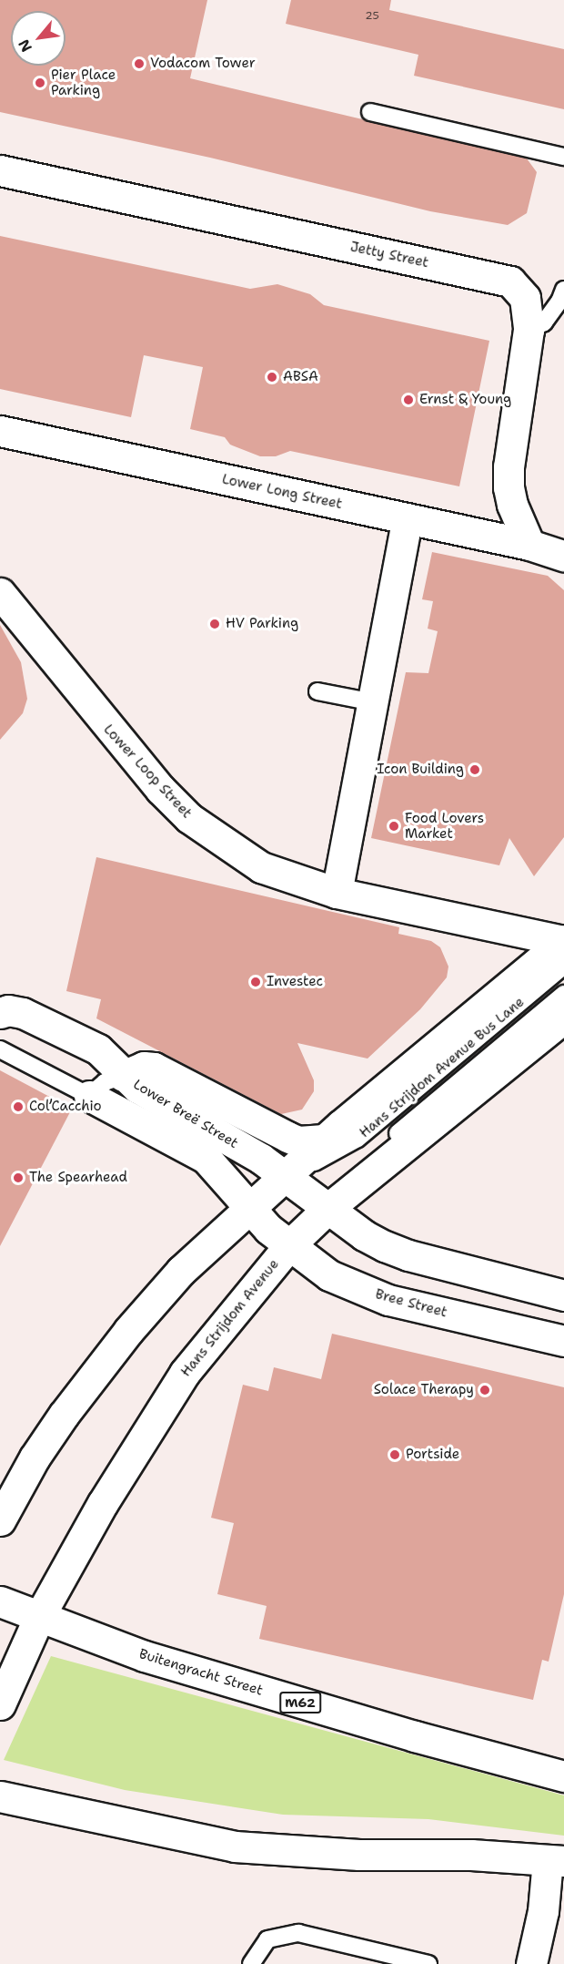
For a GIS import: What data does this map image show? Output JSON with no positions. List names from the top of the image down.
{
  "streets": {
    "street": [
      "Jetty Street",
      "Lower Long Street",
      "Lower Loop Street",
      "Lower Breë Street",
      "Bree Street",
      "Hans Strijdom Avenue",
      "Buitengracht Street",
      "M62"
    ],
    "lane": ["Hans Strijdom Avenue Bus Lane"]
  },
  "crossings": [
    ["Jetty Street", "Lower Long Street"],
    ["Lower Loop Street", "Hans Strijdom Avenue Bus Lane"],
    ["Hans Strijdom Avenue Bus Lane", "Lower Breë Street"],
    ["Hans Strijdom Avenue Bus Lane", "Hans Strijdom Avenue"],
    ["Lower Breë Street", "Bree Street"],
    ["Bree Street", "Hans Strijdom Avenue"],
    ["Hans Strijdom Avenue", "Buitengracht Street"]
  ],
  "places": [
    "Vodacom Tower",
    "Pier Place Parking",
    "ABSA",
    "Ernst & Young",
    "HV Parking",
    "Icon Building",
    "Food Lovers Market",
    "Investec",
    "Col’Cacchio",
    "The Spearhead",
    "Solace Therapy",
    "Portside"
  ],
  "house_numbers": ["25"],
  "north": "bottom left"
}
